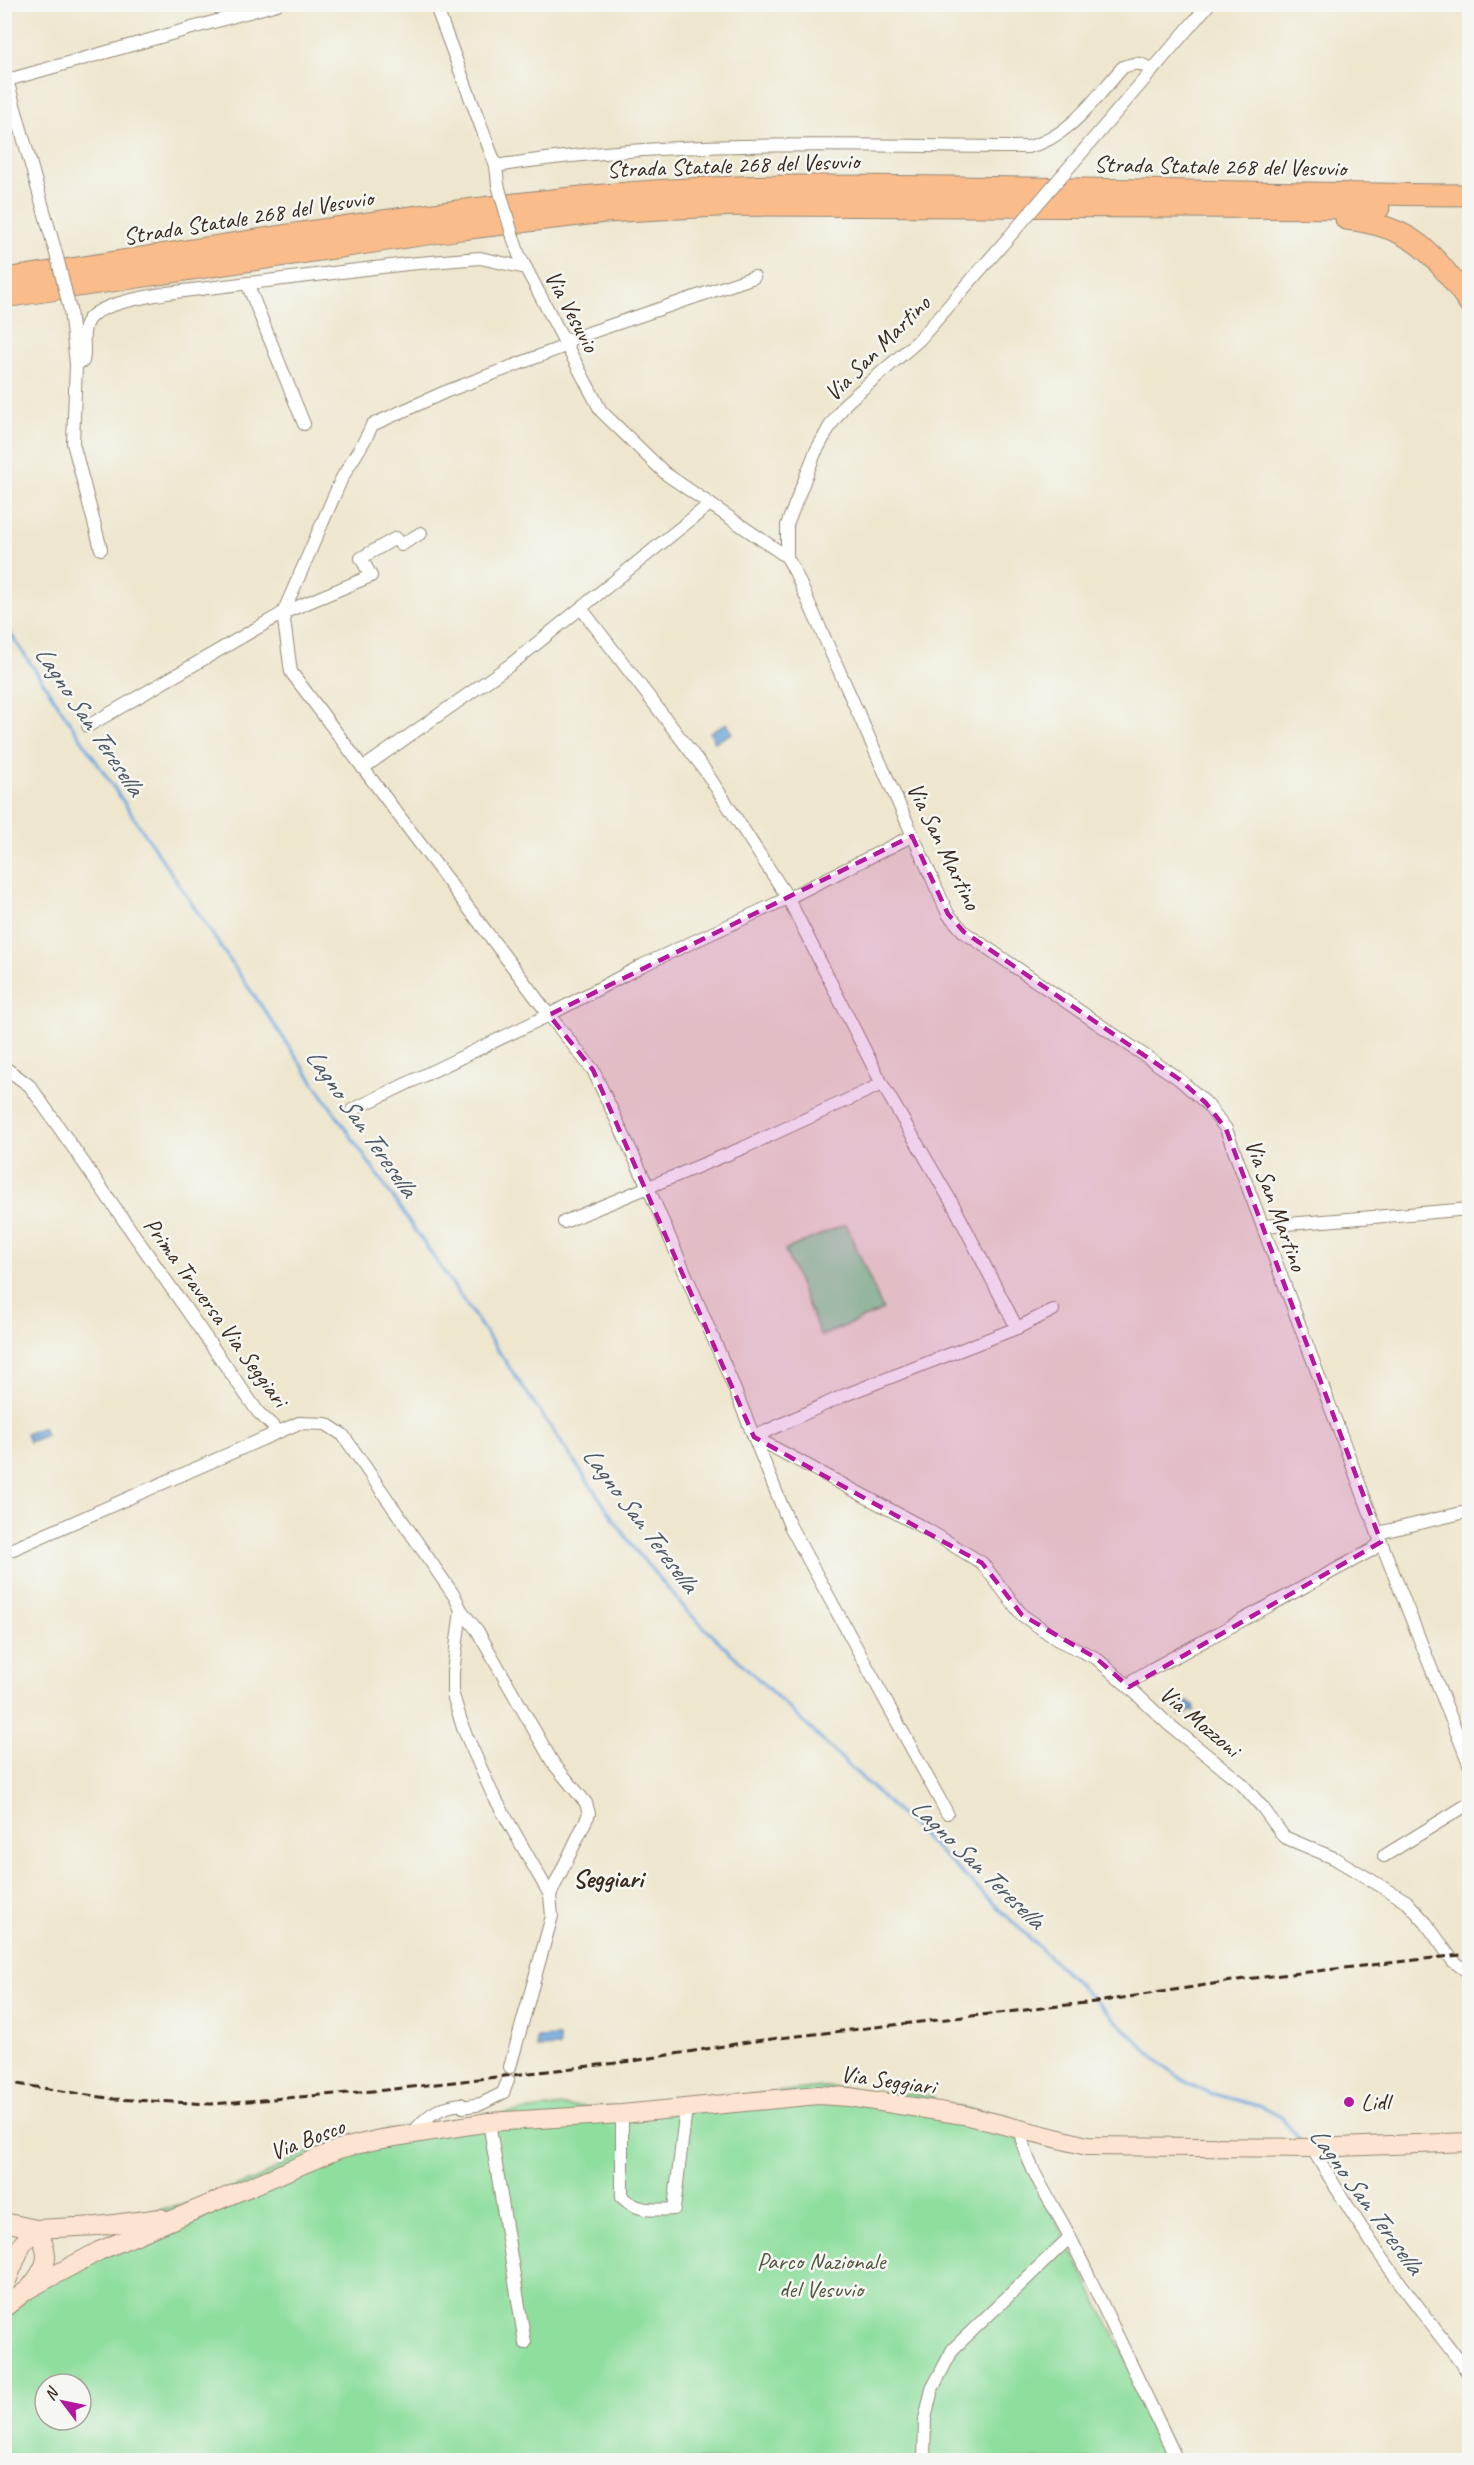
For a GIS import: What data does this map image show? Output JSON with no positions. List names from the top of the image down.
{
  "streets": {
    "highway": ["Strada Statale 268 del Vesuvio"],
    "main road": ["Via Seggiari", "Via Bosco"],
    "street": [
      "Via Vesuvio",
      "Via San Martino",
      "Prima Traversa Via Seggiari",
      "Via Mozzoni"
    ]
  },
  "crossings": [
    ["Via Vesuvio", "Via San Martino"],
    ["Via San Martino", "Via Mozzoni"],
    ["Via Seggiari", "Via Bosco"]
  ],
  "districts": ["Seggiari"],
  "water": ["Lagno San Teresella"],
  "parks": ["Parco Nazionale del Vesuvio"],
  "places": ["Lidl"],
  "north": "top left"
}
